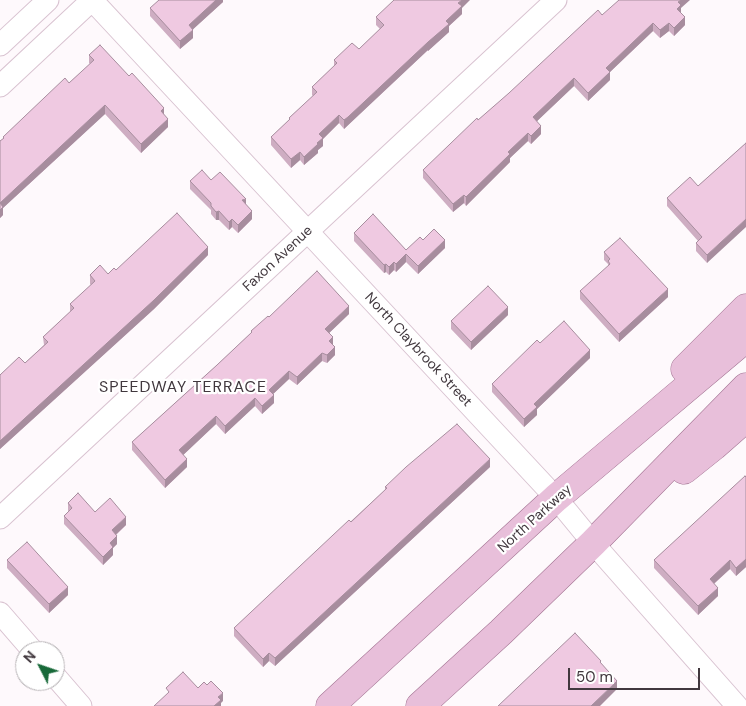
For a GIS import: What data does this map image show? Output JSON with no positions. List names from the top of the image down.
{
  "streets": {
    "main road": ["North Parkway"],
    "street": ["Faxon Avenue", "North Claybrook Street"]
  },
  "crossings": [
    ["Faxon Avenue", "North Claybrook Street"],
    ["North Claybrook Street", "North Parkway"]
  ],
  "districts": ["SPEEDWAY TERRACE"],
  "scale_bar": "50 m",
  "north": "top left"
}
